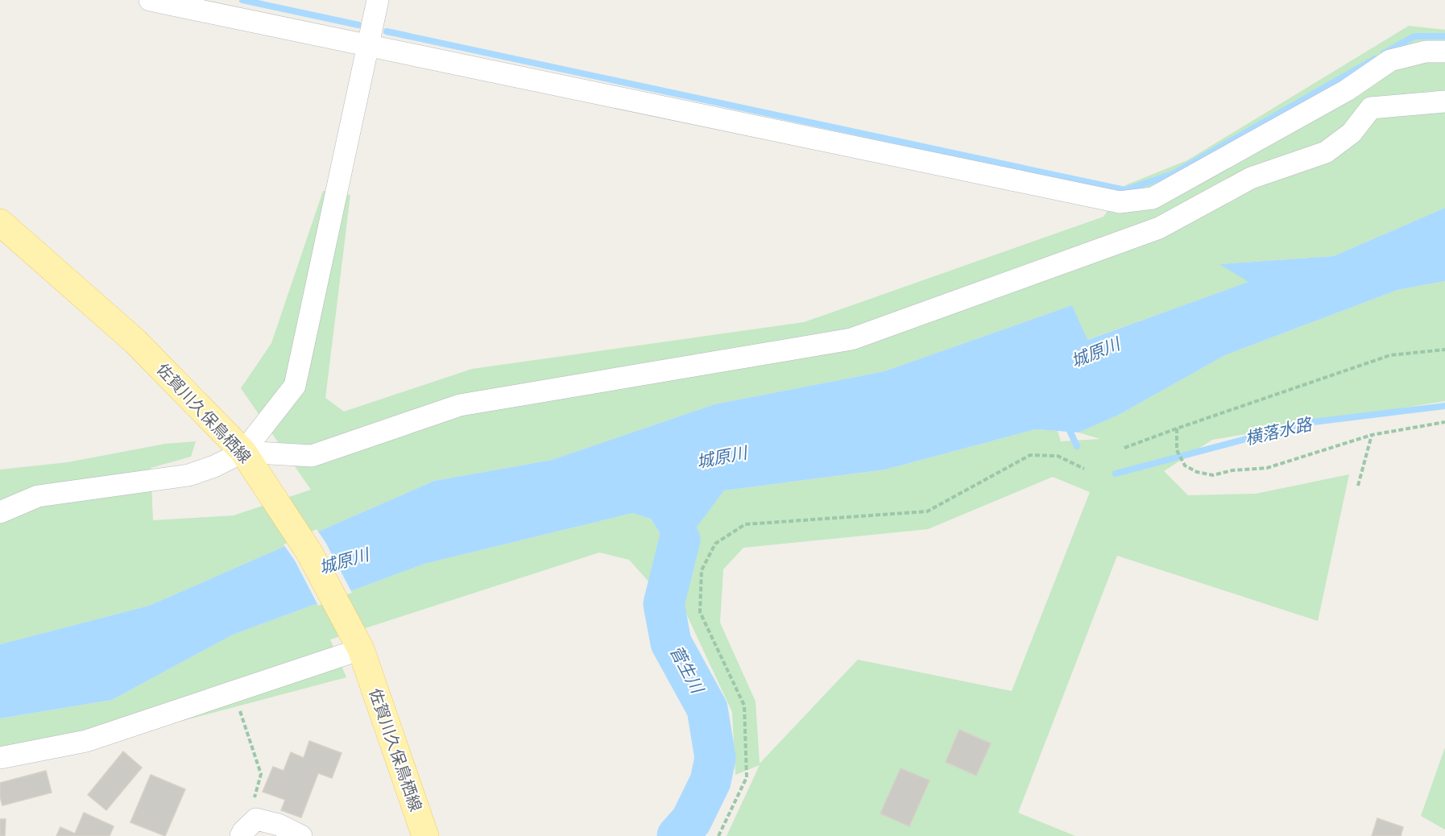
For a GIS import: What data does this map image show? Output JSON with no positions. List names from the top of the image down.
{
  "streets": {
    "main road": ["佐賀川久保鳥栖線"]
  },
  "water": ["城原川", "横落水路", "菅生川"]
}
